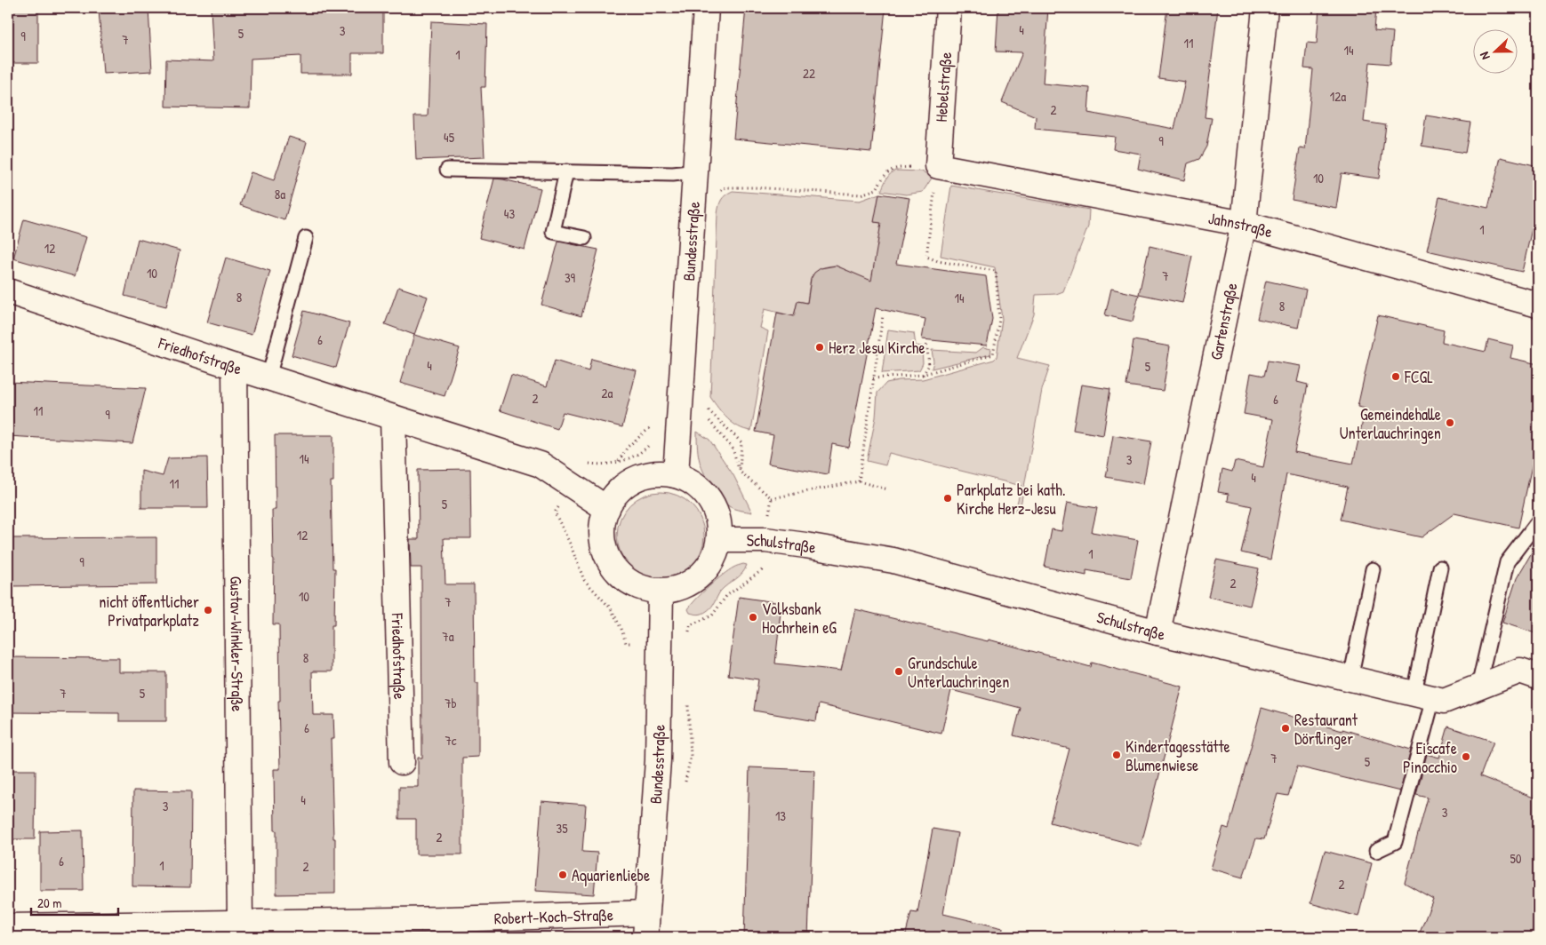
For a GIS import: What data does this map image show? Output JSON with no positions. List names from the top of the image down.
{
  "streets": {
    "street": [
      "Hebelstraße",
      "Jahnstraße",
      "Bundesstraße",
      "Gartenstraße",
      "Friedhofstraße",
      "Schulstraße",
      "Gustav-Winkler-Straße",
      "Robert-Koch-Straße"
    ]
  },
  "crossings": [
    ["Hebelstraße", "Jahnstraße"],
    ["Jahnstraße", "Gartenstraße"],
    ["Bundesstraße", "Friedhofstraße"],
    ["Bundesstraße", "Schulstraße"],
    ["Bundesstraße", "Robert-Koch-Straße"],
    ["Gartenstraße", "Schulstraße"],
    ["Friedhofstraße", "Schulstraße"],
    ["Friedhofstraße", "Gustav-Winkler-Straße"],
    ["Gustav-Winkler-Straße", "Robert-Koch-Straße"]
  ],
  "places": [
    "Herz Jesu Kirche",
    "FCGL",
    "Gemeindehalle Unterlauchringen",
    "Parkplatz bei kath. Kirche Herz-Jesu",
    "nicht öffentlicher Privatparkplatz",
    "Volksbank Hochrhein eG",
    "Grundschule Unterlauchringen",
    "Restaurant Dörflinger",
    "Kindertagesstätte Blumenwiese",
    "Eiscafe Pinocchio",
    "Aquarienliebe"
  ],
  "house_numbers": [
    "4",
    "3",
    "5",
    "9",
    "7",
    "11",
    "14",
    "1",
    "22",
    "12a",
    "2",
    "45",
    "9",
    "10",
    "8a",
    "43",
    "1",
    "12",
    "10",
    "7",
    "39",
    "8",
    "14",
    "8",
    "6",
    "4",
    "5",
    "2a",
    "2",
    "6",
    "11",
    "9",
    "14",
    "3",
    "4",
    "11",
    "5",
    "12",
    "1",
    "9",
    "2",
    "10",
    "7",
    "7a",
    "8",
    "7",
    "5",
    "7b",
    "6",
    "7c",
    "7",
    "5",
    "4",
    "3",
    "3",
    "13",
    "35",
    "2",
    "50",
    "6",
    "1",
    "2",
    "2"
  ],
  "scale_bar": "20 m",
  "north": "left"
}
